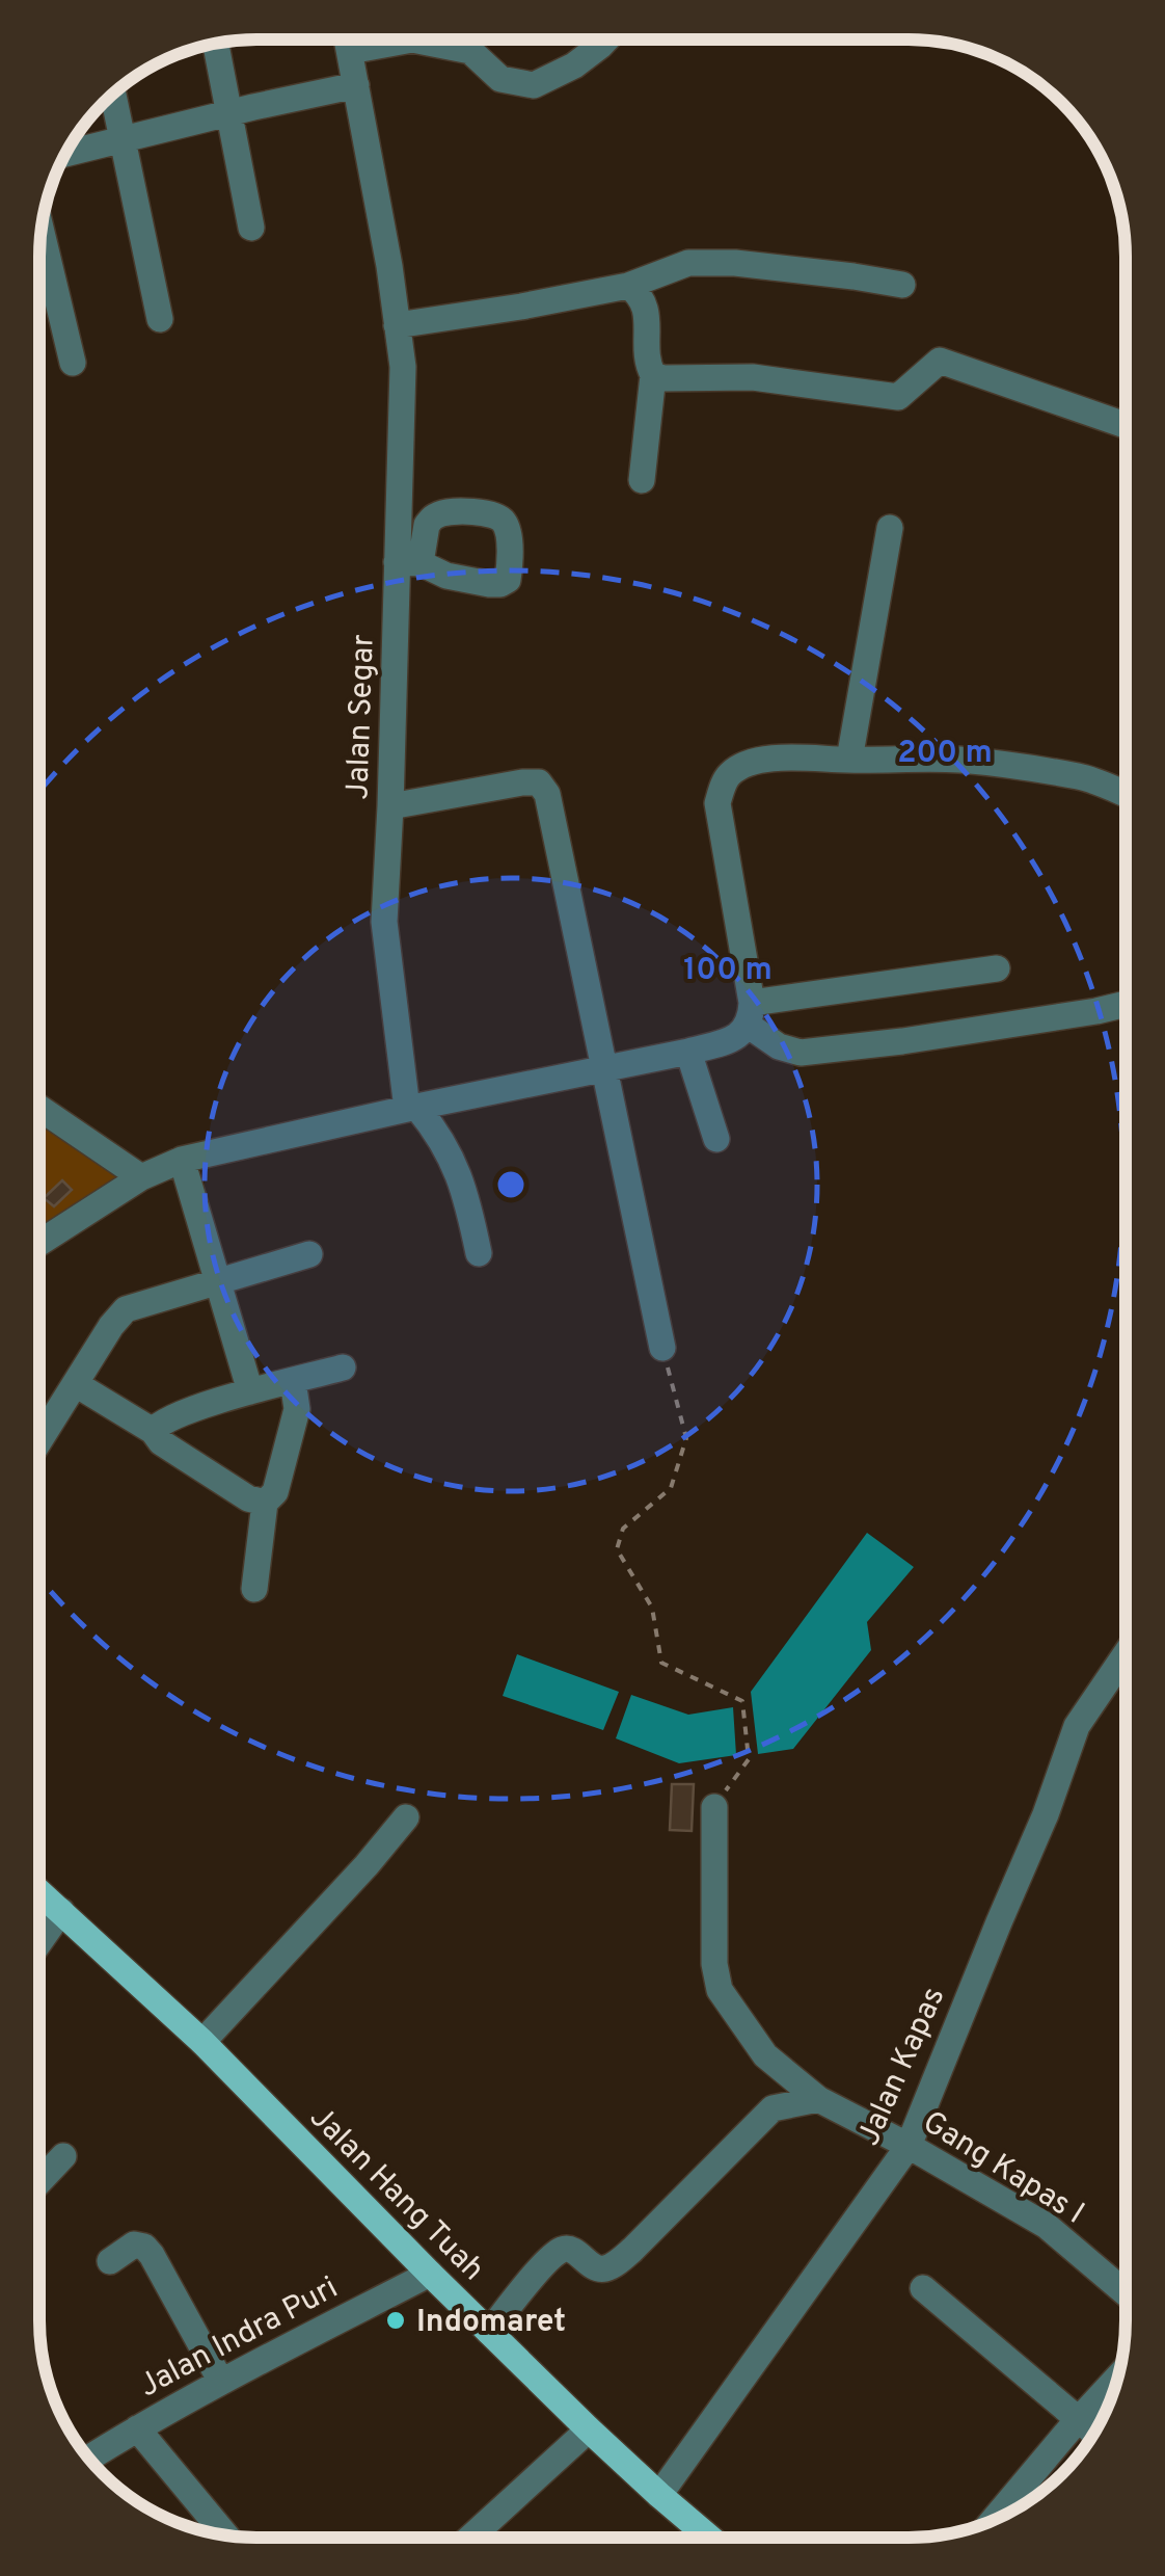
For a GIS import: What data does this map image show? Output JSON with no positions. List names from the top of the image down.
{
  "streets": {
    "main road": ["Jalan Hang Tuah"],
    "street": [
      "Jalan Segar",
      "Jalan Kapas",
      "Gang Kapas I",
      "Jalan Indra Puri"
    ]
  },
  "crossings": [
    ["Jalan Kapas", "Gang Kapas I"],
    ["Jalan Kapas", "Jalan Hang Tuah"],
    ["Jalan Hang Tuah", "Jalan Indra Puri"]
  ],
  "places": ["Indomaret"],
  "rings": ["200 m", "100 m"]
}
